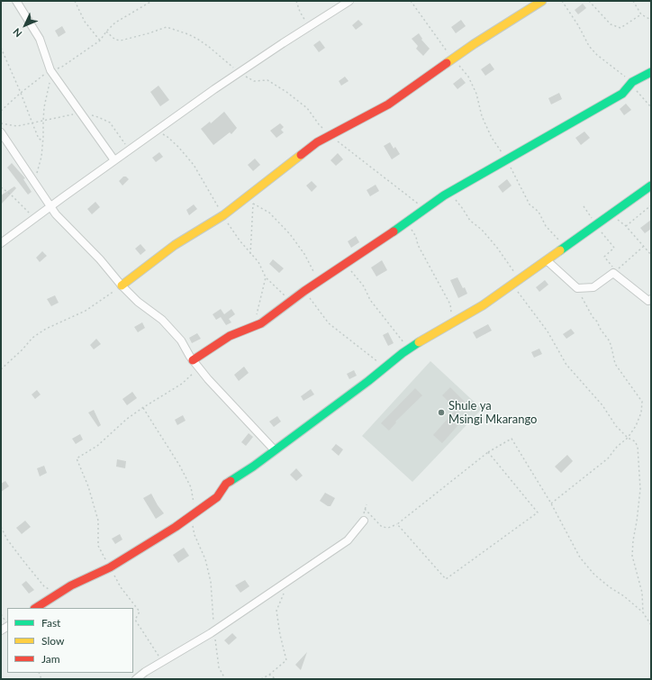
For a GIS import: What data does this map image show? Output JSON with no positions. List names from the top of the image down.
{
  "places": ["Shule ya Msingi Mkarango"],
  "legend": ["Fast", "Slow", "Jam"],
  "north": "bottom left"
}
